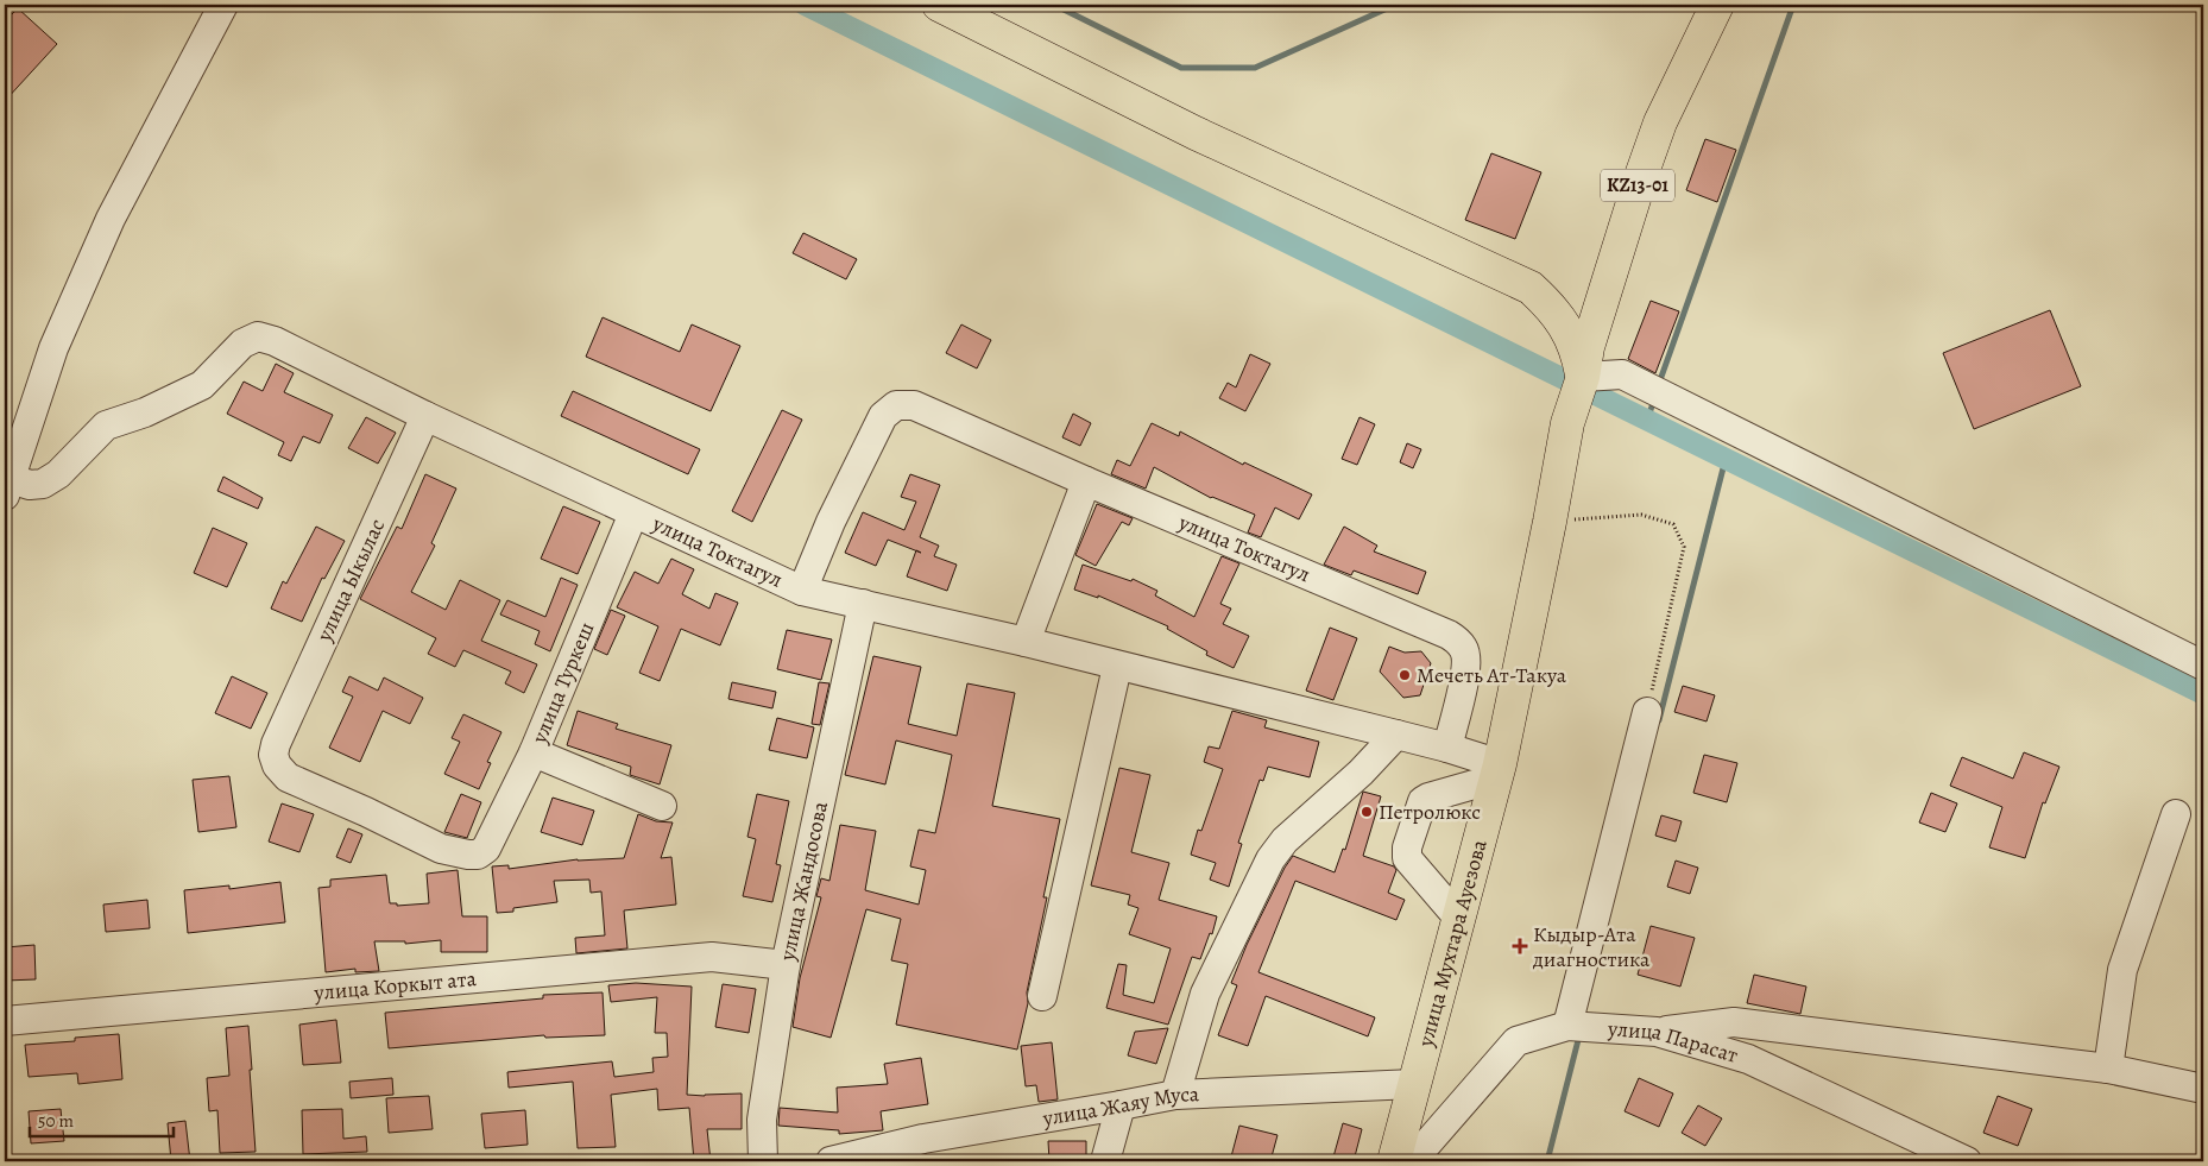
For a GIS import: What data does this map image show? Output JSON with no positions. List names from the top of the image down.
{
  "streets": {
    "main road": ["KZ13-01", "улица Мухтара Ауезова"],
    "street": [
      "улица Токтагул",
      "улица Ыкылас",
      "улица Туркеш",
      "улица Жандосова",
      "улица Коркыт ата",
      "улица Парасат",
      "улица Жаяу Муса"
    ]
  },
  "crossings": [
    ["KZ13-01", "улица Мухтара Ауезова"],
    ["улица Токтагул", "улица Ыкылас"],
    ["улица Токтагул", "улица Туркеш"],
    ["улица Токтагул", "улица Жандосова"],
    ["улица Токтагул", "улица Мухтара Ауезова"],
    ["улица Ыкылас", "улица Туркеш"],
    ["улица Жандосова", "улица Коркыт ата"],
    ["улица Мухтара Ауезова", "улица Жаяу Муса"]
  ],
  "places": {
    "other": ["Мечеть Ат-Такуа", "Петролюкс"],
    "health": ["Кыдыр-Ата диагностика"]
  },
  "scale_bar": "50 m"
}
